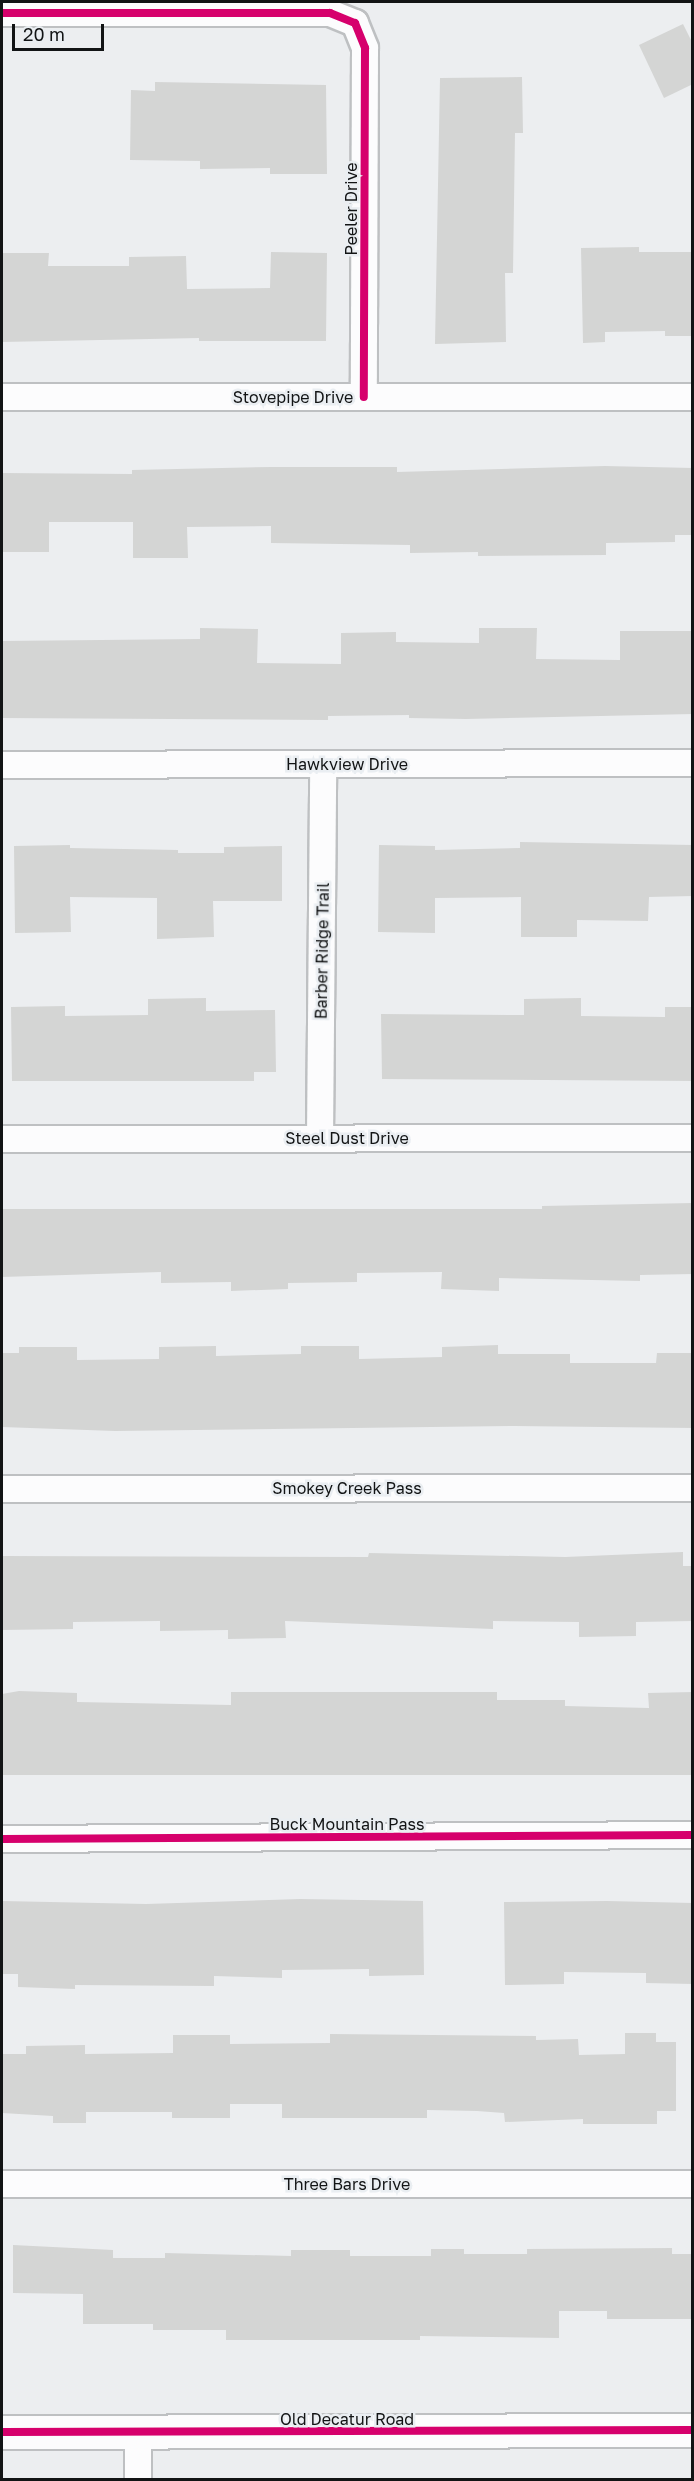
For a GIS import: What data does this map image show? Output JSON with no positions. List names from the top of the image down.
{
  "streets": {
    "main road": ["Old Decatur Road"],
    "street": [
      "Peeler Drive",
      "Stovepipe Drive",
      "Hawkview Drive",
      "Barber Ridge Trail",
      "Steel Dust Drive",
      "Smokey Creek Pass",
      "Buck Mountain Pass",
      "Three Bars Drive"
    ]
  },
  "crossings": [
    ["Peeler Drive", "Stovepipe Drive"],
    ["Hawkview Drive", "Barber Ridge Trail"],
    ["Barber Ridge Trail", "Steel Dust Drive"]
  ],
  "scale_bar": "20 m"
}
